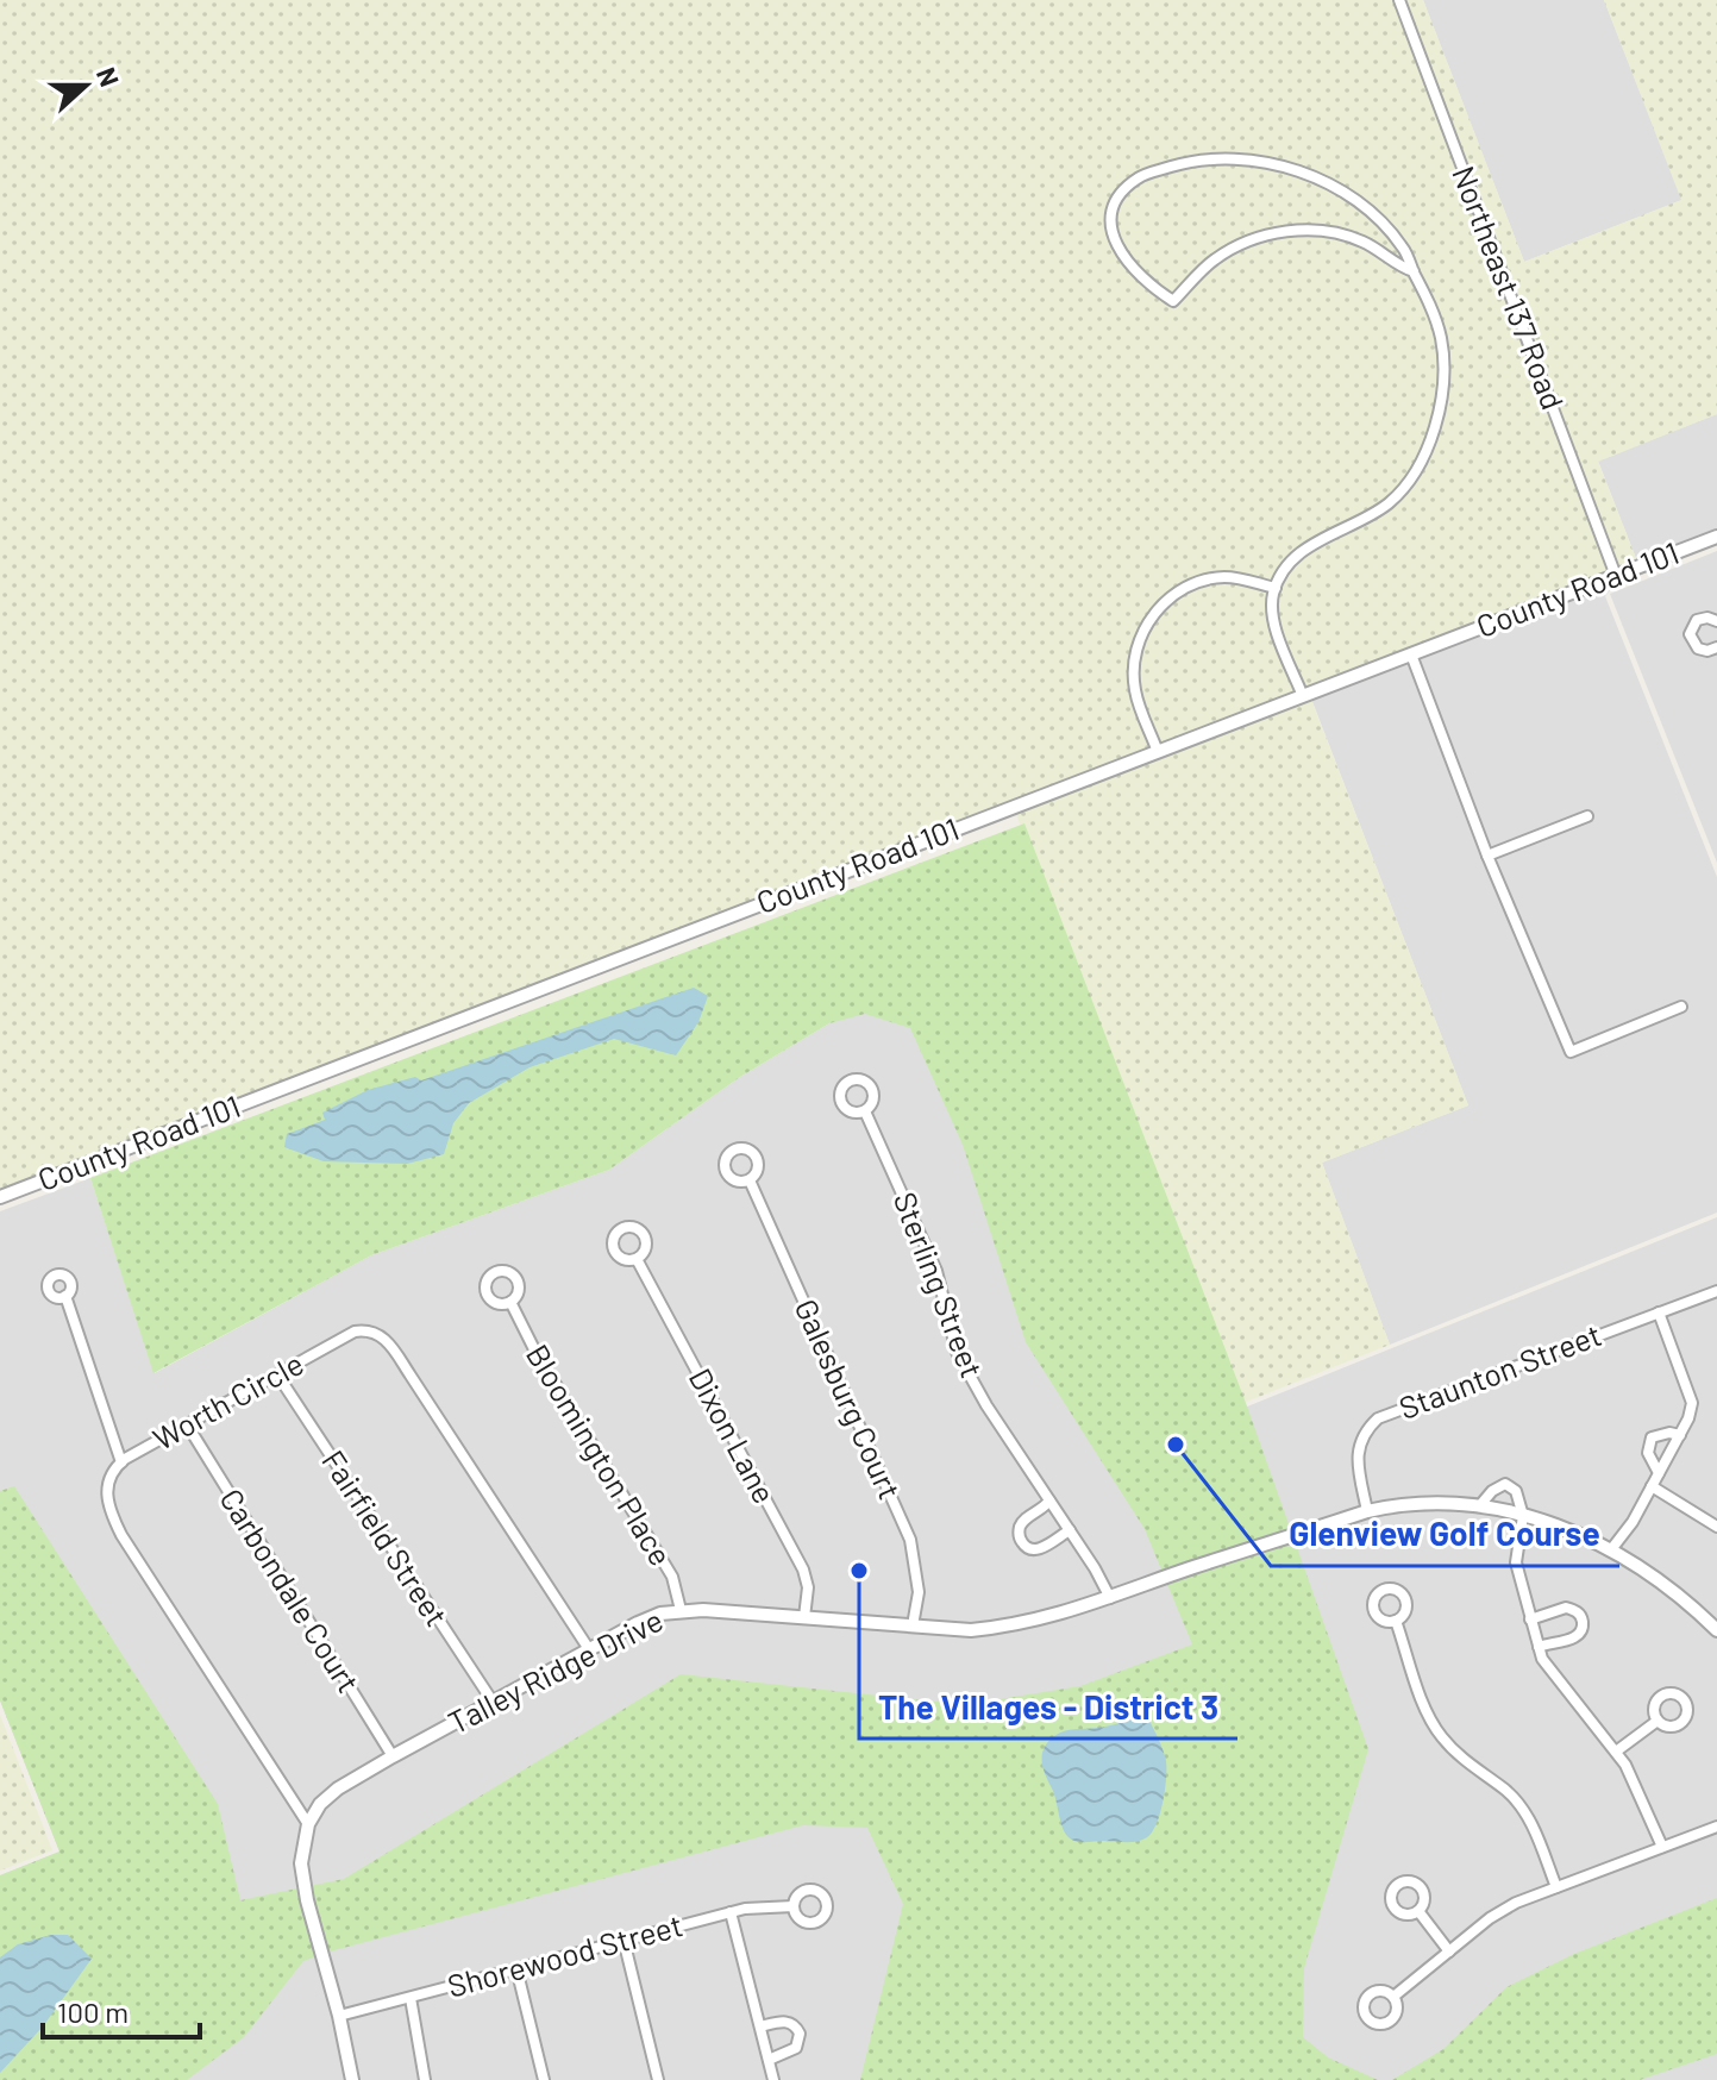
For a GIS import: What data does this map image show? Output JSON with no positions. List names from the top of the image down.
{
  "streets": {
    "street": [
      "Northeast 137 Road",
      "County Road 101",
      "Sterling Street",
      "Staunton Street",
      "Galesburg Court",
      "Worth Circle",
      "Dixon Lane",
      "Bloomington Place",
      "Fairfield Street",
      "Carbondale Court",
      "Talley Ridge Drive",
      "Shorewood Street"
    ]
  },
  "crossings": [
    ["Northeast 137 Road", "County Road 101"],
    ["Sterling Street", "Talley Ridge Drive"],
    ["Staunton Street", "Talley Ridge Drive"],
    ["Galesburg Court", "Talley Ridge Drive"],
    ["Worth Circle", "Fairfield Street"],
    ["Worth Circle", "Carbondale Court"],
    ["Worth Circle", "Talley Ridge Drive"],
    ["Dixon Lane", "Talley Ridge Drive"],
    ["Bloomington Place", "Talley Ridge Drive"],
    ["Fairfield Street", "Talley Ridge Drive"],
    ["Carbondale Court", "Talley Ridge Drive"]
  ],
  "places": ["Glenview Golf Course", "The Villages - District 3"],
  "scale_bar": "100 m",
  "north": "right"
}
